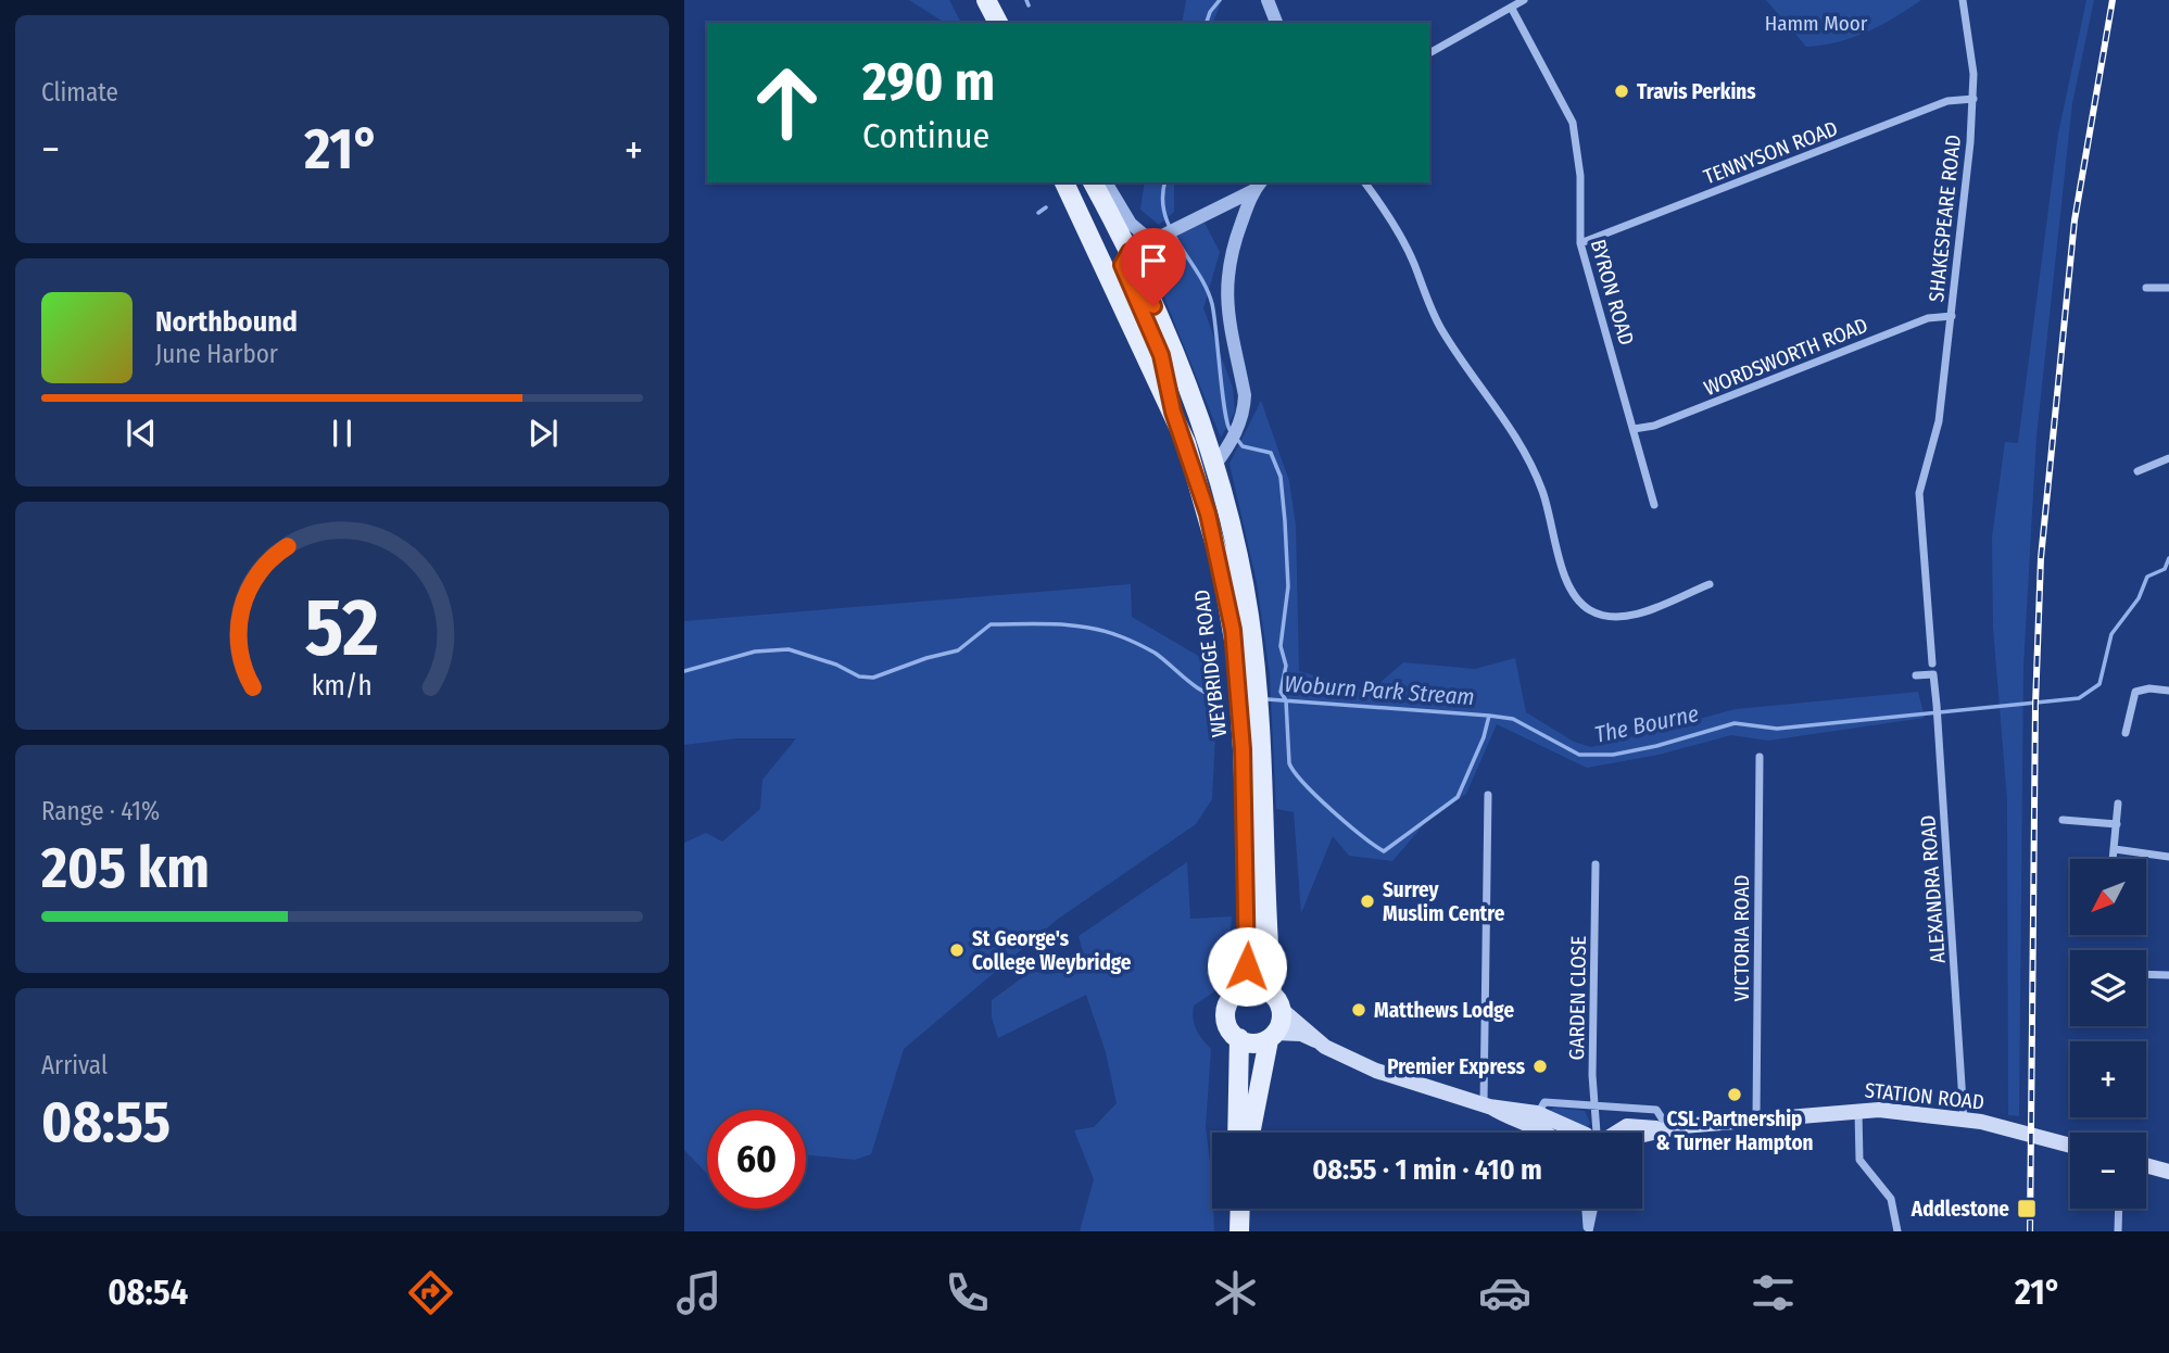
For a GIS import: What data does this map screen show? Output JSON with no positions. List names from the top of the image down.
{
  "streets": {
    "main road": ["WEYBRIDGE ROAD", "STATION ROAD"],
    "street": [
      "TENNYSON ROAD",
      "SHAKESPEARE ROAD",
      "BYRON ROAD",
      "WORDSWORTH ROAD",
      "ALEXANDRA ROAD",
      "VICTORIA ROAD",
      "GARDEN CLOSE"
    ]
  },
  "crossings": [
    ["TENNYSON ROAD", "SHAKESPEARE ROAD"],
    ["TENNYSON ROAD", "BYRON ROAD"],
    ["SHAKESPEARE ROAD", "WORDSWORTH ROAD"],
    ["BYRON ROAD", "WORDSWORTH ROAD"],
    ["ALEXANDRA ROAD", "STATION ROAD"],
    ["VICTORIA ROAD", "STATION ROAD"]
  ],
  "water": ["Woburn Park Stream", "The Bourne"],
  "parks": ["Hamm Moor"],
  "places": {
    "other": [
      "Travis Perkins",
      "Surrey Muslim Centre",
      "St George's College Weybridge",
      "Matthews Lodge",
      "Premier Express",
      "CSL Partnership & Turner Hampton"
    ],
    "transit": ["Addlestone"]
  },
  "north": "bottom left",
  "page": {
    "tile": [
      "Climate",
      ["Range · 41%", "205 km"],
      ["Arrival", "08:55"]
    ],
    "turn": ["290 m", "Continue"],
    "heat": ["−", "21°", "+"],
    "song": ["Northbound", "June Harbor"],
    "map_buttons": ["+", "−"],
    "limit": "60",
    "trip": "08:55 · 1 min · 410 m",
    "tabs": ["08:54", "21°"],
    "gauge": ["52", "km/h"]
  }
}
